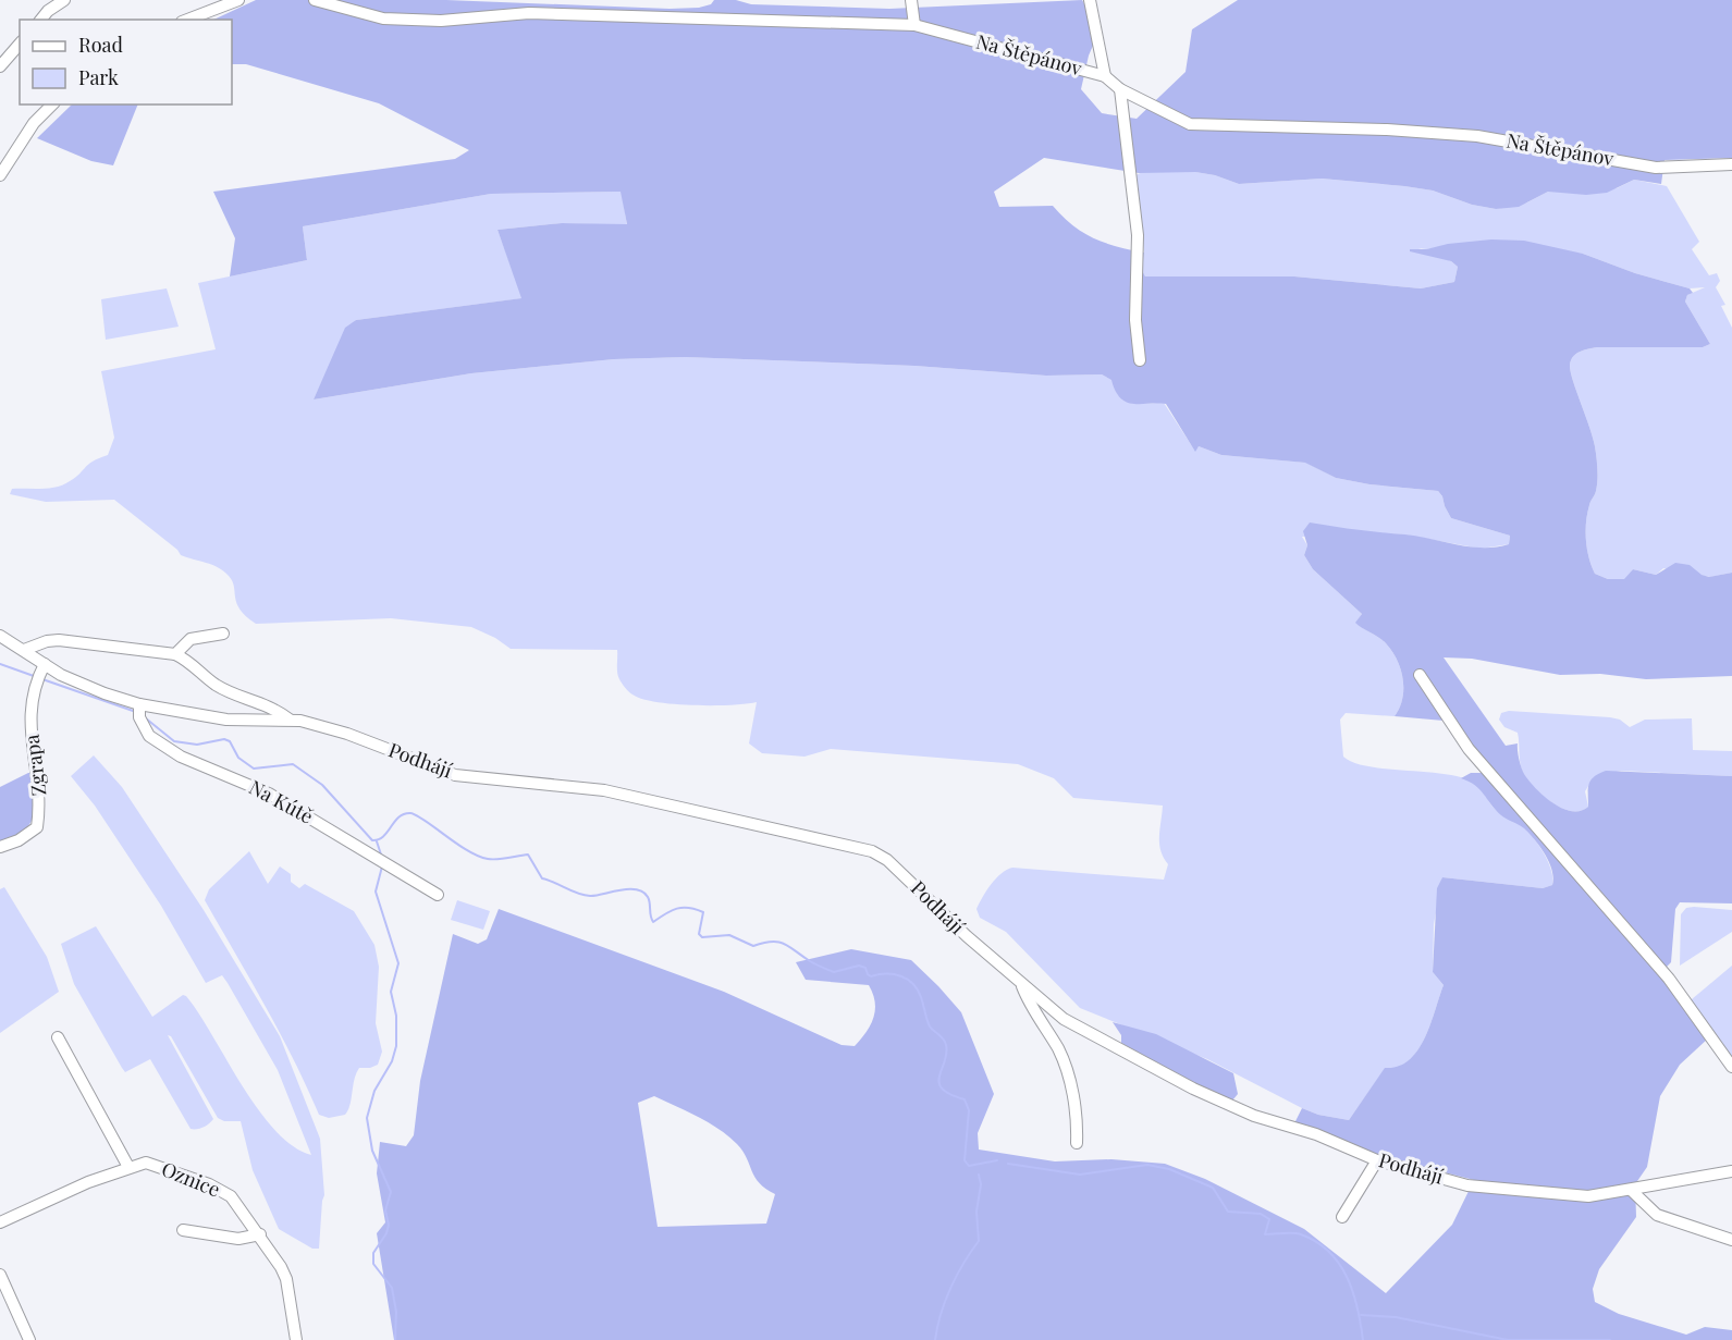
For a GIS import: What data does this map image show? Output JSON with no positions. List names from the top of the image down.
{
  "streets": {
    "street": [
      "Na Štěpánov",
      "Podhájí",
      "Zgrapa",
      "Na Kútě",
      "Oznice"
    ]
  },
  "crossings": [
    ["Podhájí", "Zgrapa"],
    ["Podhájí", "Na Kútě"]
  ],
  "legend": ["Road", "Park"]
}
